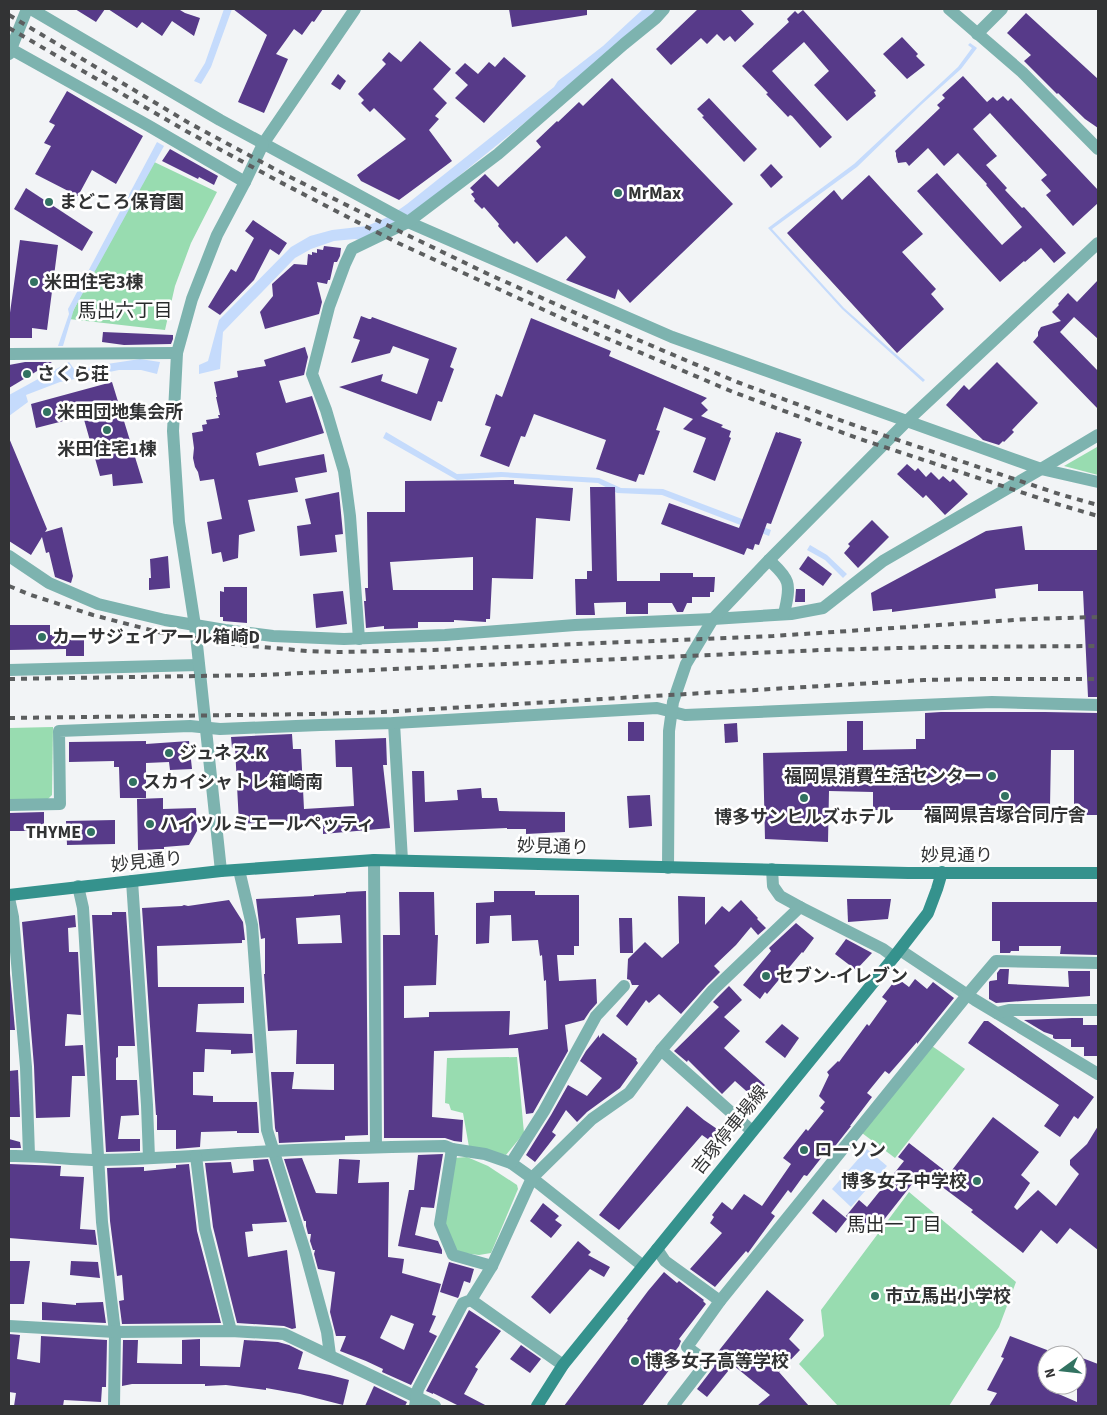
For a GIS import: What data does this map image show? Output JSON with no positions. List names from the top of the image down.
{
  "streets": {
    "main road": ["妙見通り", "吉塚停車場線"]
  },
  "crossings": [
    ["妙見通り", "吉塚停車場線"]
  ],
  "districts": ["馬出六丁目", "馬出一丁目"],
  "places": [
    "MrMax",
    "まどころ保育園",
    "米田住宅3棟",
    "さくら荘",
    "米田団地集会所",
    "米田住宅1棟",
    "カーサジェイアール箱崎D",
    "ジュネス.K",
    "福岡県消費生活センター",
    "スカイシャトレ箱崎南",
    "福岡県吉塚合同庁舎",
    "博多サンヒルズホテル",
    "ハイツルミエールペッティ",
    "THYME",
    "セブン-イレブン",
    "ローソン",
    "博多女子中学校",
    "市立馬出小学校",
    "博多女子高等学校"
  ],
  "north": "left"
}
